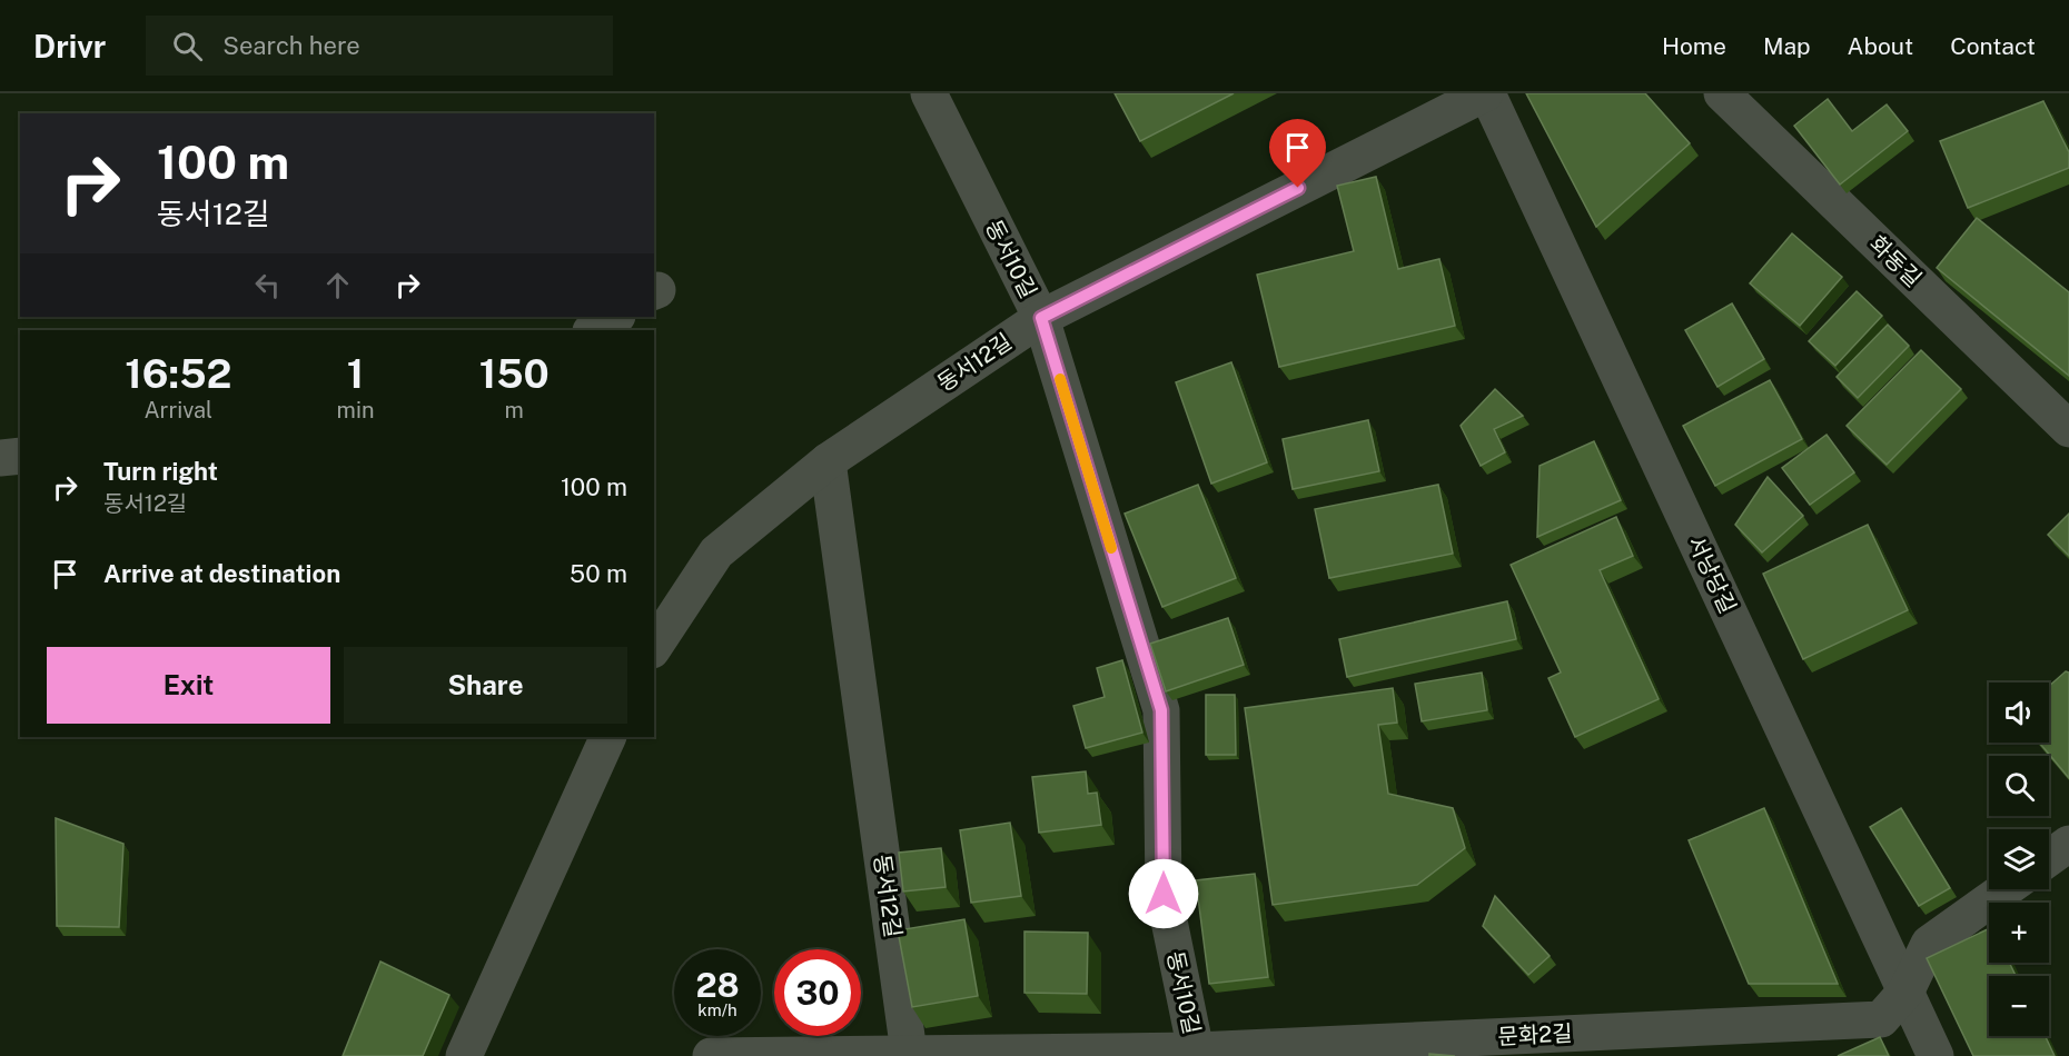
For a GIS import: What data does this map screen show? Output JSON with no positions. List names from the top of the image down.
{
  "streets": {
    "street": [
      "동서10길",
      "화동길",
      "동서12길",
      "서낭당길",
      "문화2길"
    ]
  },
  "crossings": [
    ["동서10길", "동서12길"],
    ["동서10길", "문화2길"],
    ["동서12길", "서낭당길"],
    ["동서12길", "문화2길"],
    ["서낭당길", "문화2길"]
  ],
  "page": {
    "header": "Drivr",
    "search": "Search here",
    "nav": [
      "Home",
      "Map",
      "About",
      "Contact"
    ],
    "turn": ["100 m", "동서12길"],
    "eta": [
      "16:52",
      "Arrival",
      "1",
      "min",
      "150",
      "m"
    ],
    "list": [
      {
        "name": "Turn right",
        "note": "동서12길",
        "value": "100 m"
      },
      {
        "name": "Arrive at destination",
        "value": "50 m"
      }
    ],
    "buttons": ["Exit", "Share"],
    "map_buttons": ["+", "−"],
    "speed": "28 km/h",
    "limit": "30"
  }
}
